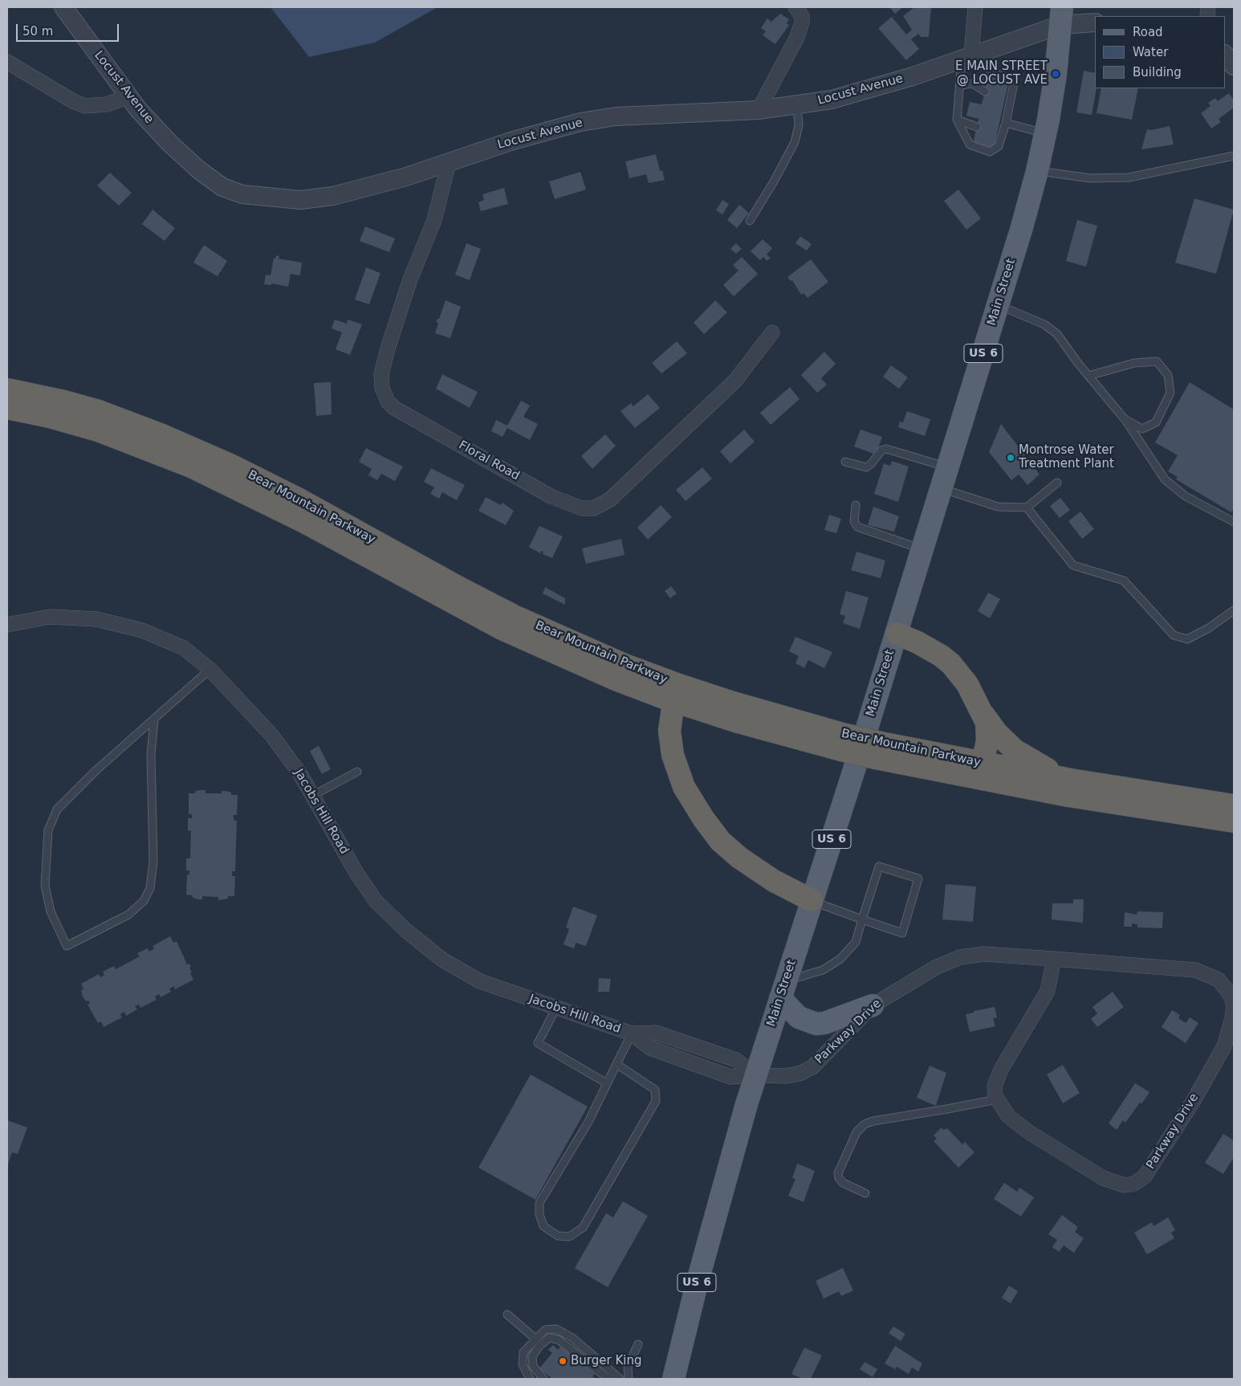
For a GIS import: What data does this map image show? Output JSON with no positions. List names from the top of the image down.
{
  "streets": {
    "highway": ["Bear Mountain Parkway"],
    "main road": ["Main Street", "US 6"],
    "street": [
      "Locust Avenue",
      "Floral Road",
      "Jacobs Hill Road",
      "Parkway Drive"
    ]
  },
  "crossings": [
    ["Locust Avenue", "Main Street"],
    ["Locust Avenue", "Floral Road"],
    ["Main Street", "Jacobs Hill Road"],
    ["Main Street", "Parkway Drive"],
    ["Jacobs Hill Road", "Parkway Drive"]
  ],
  "places": ["E MAIN STREET @ LOCUST AVE", "Montrose Water Treatment Plant", "Burger King"],
  "legend": ["Road", "Water", "Building"],
  "scale_bar": "50 m"
}
